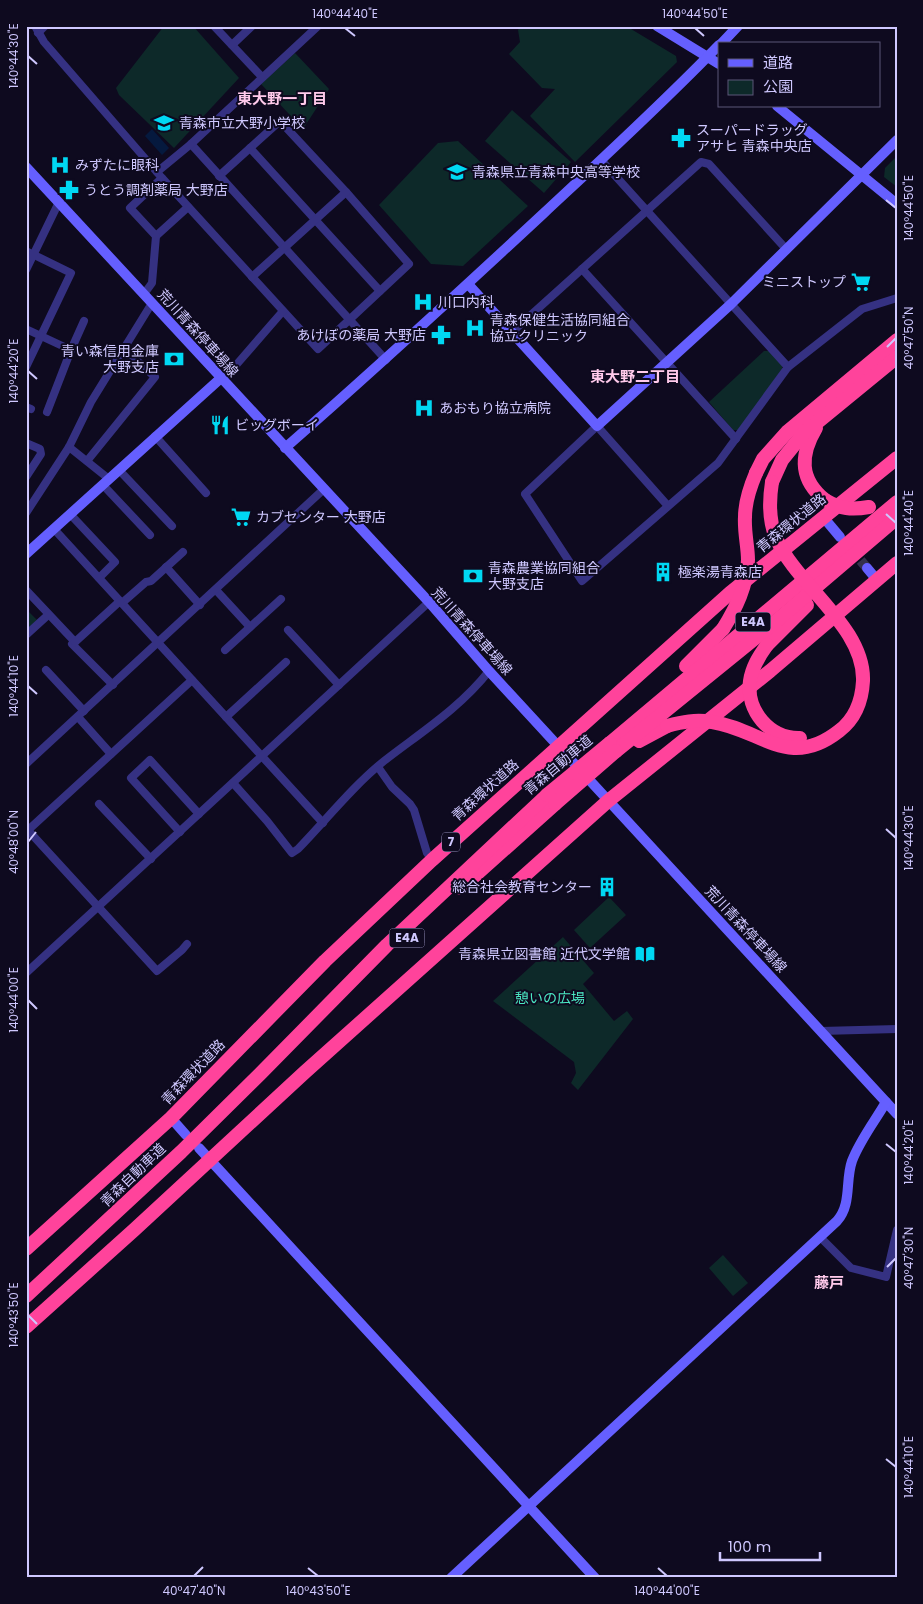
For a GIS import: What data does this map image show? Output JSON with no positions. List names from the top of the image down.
{
  "streets": {
    "highway": [
      "青森環状道路",
      "E4A",
      "青森自動車道",
      "7"
    ],
    "street": ["荒川青森停車場線"]
  },
  "crossings": [
    ["荒川青森停車場線", "青森環状道路"]
  ],
  "districts": ["東大野一丁目", "東大野二丁目", "藤戸"],
  "parks": ["憩いの広場"],
  "places": {
    "school or university": ["青森市立大野小学校", "青森県立青森中央高等学校"],
    "pharmacy": ["スーパードラッグ アサヒ 青森中央店", "うとう調剤薬局 大野店", "あけぼの薬局 大野店"],
    "hospital": [
      "みずたに眼科",
      "川口内科",
      "青森保健生活協同組合 協立クリニック",
      "あおもり協立病院"
    ],
    "supermarket": ["ミニストップ", "カブセンター 大野店"],
    "bank": ["青い森信用金庫 大野支店", "青森農業協同組合 大野支店"],
    "restaurant": ["ビッグボーイ"],
    "building": ["極楽湯青森店", "総合社会教育センター"],
    "library": ["青森県立図書館 近代文学館"]
  },
  "legend": ["道路", "公園"],
  "scale_bar": "100 m",
  "coordinates": [
    "140°44'40\"E",
    "140°44'50\"E",
    "140°44'30\"E",
    "40°47'50\"N",
    "140°44'20\"E",
    "140°44'10\"E",
    "40°48'00\"N",
    "140°44'00\"E",
    "40°47'30\"N",
    "140°43'50\"E",
    "40°47'40\"N"
  ]
}
